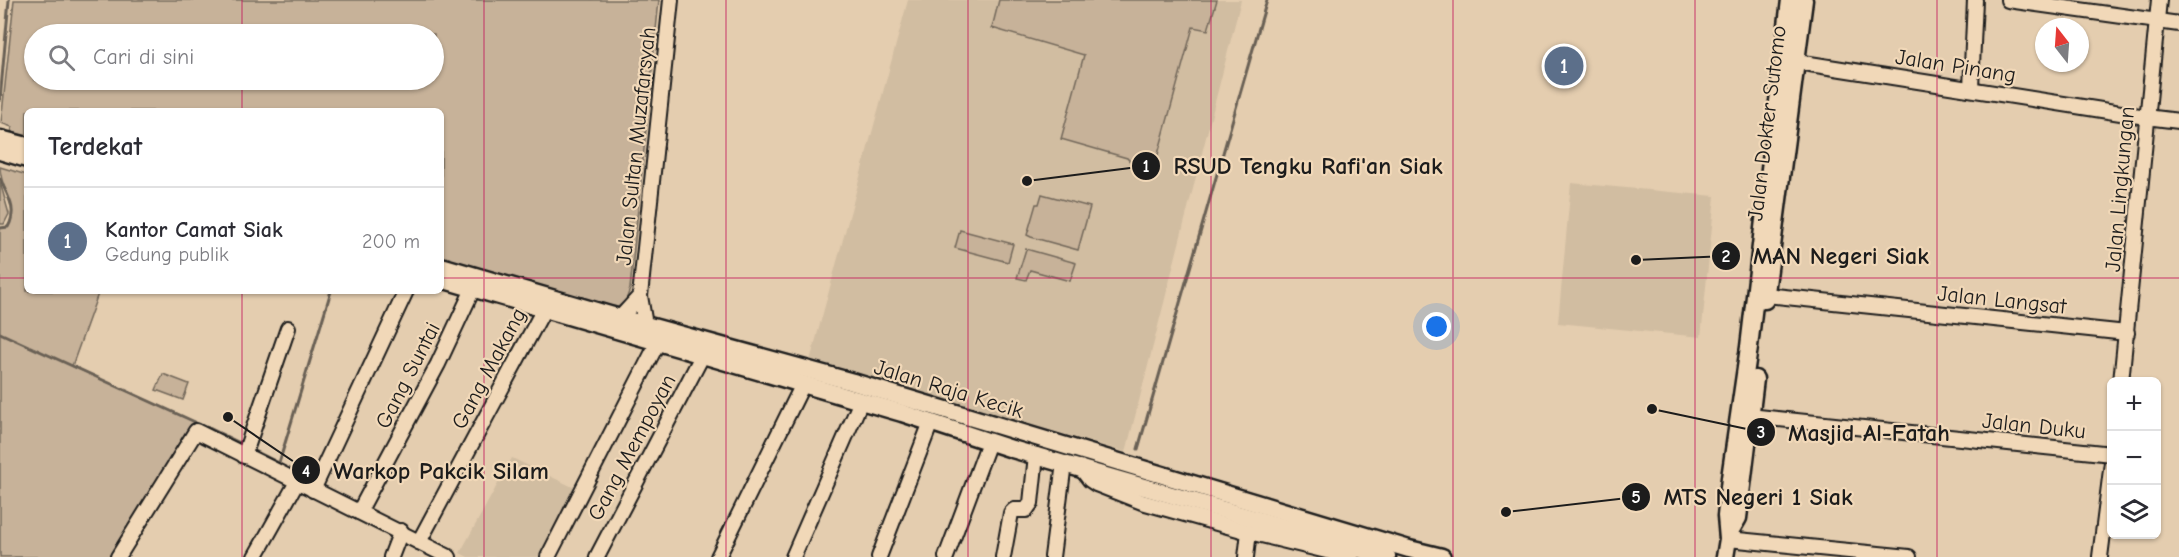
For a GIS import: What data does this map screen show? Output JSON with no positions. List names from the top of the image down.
{
  "streets": {
    "main road": ["Jalan Dokter Sutomo", "Jalan Raja Kecik"],
    "street": [
      "Jalan Pinang",
      "Jalan Sultan Muzafarsyah",
      "Jalan Lingkungan",
      "Jalan Langsat",
      "Gang Makang",
      "Gang Suntai",
      "Jalan Duku",
      "Gang Mempoyan"
    ]
  },
  "crossings": [
    ["Jalan Pinang", "Jalan Dokter Sutomo"],
    ["Jalan Pinang", "Jalan Lingkungan"],
    ["Jalan Dokter Sutomo", "Jalan Langsat"],
    ["Jalan Dokter Sutomo", "Jalan Duku"],
    ["Jalan Sultan Muzafarsyah", "Jalan Raja Kecik"],
    ["Jalan Lingkungan", "Jalan Langsat"],
    ["Gang Makang", "Jalan Raja Kecik"],
    ["Gang Suntai", "Jalan Raja Kecik"],
    ["Jalan Raja Kecik", "Gang Mempoyan"]
  ],
  "places": [
    "RSUD Tengku Rafi'an Siak",
    "MAN Negeri Siak",
    "Masjid Al-Fatah",
    "Warkop Pakcik Silam",
    "MTS Negeri 1 Siak"
  ],
  "north": "top",
  "page": {
    "search": "Cari di sini",
    "pins": "1",
    "heading": "Terdekat",
    "list": [
      {
        "mark": "1",
        "name": "Kantor Camat Siak",
        "note": "Gedung publik",
        "value": "200 m"
      }
    ],
    "map_buttons": ["+", "−"]
  }
}
